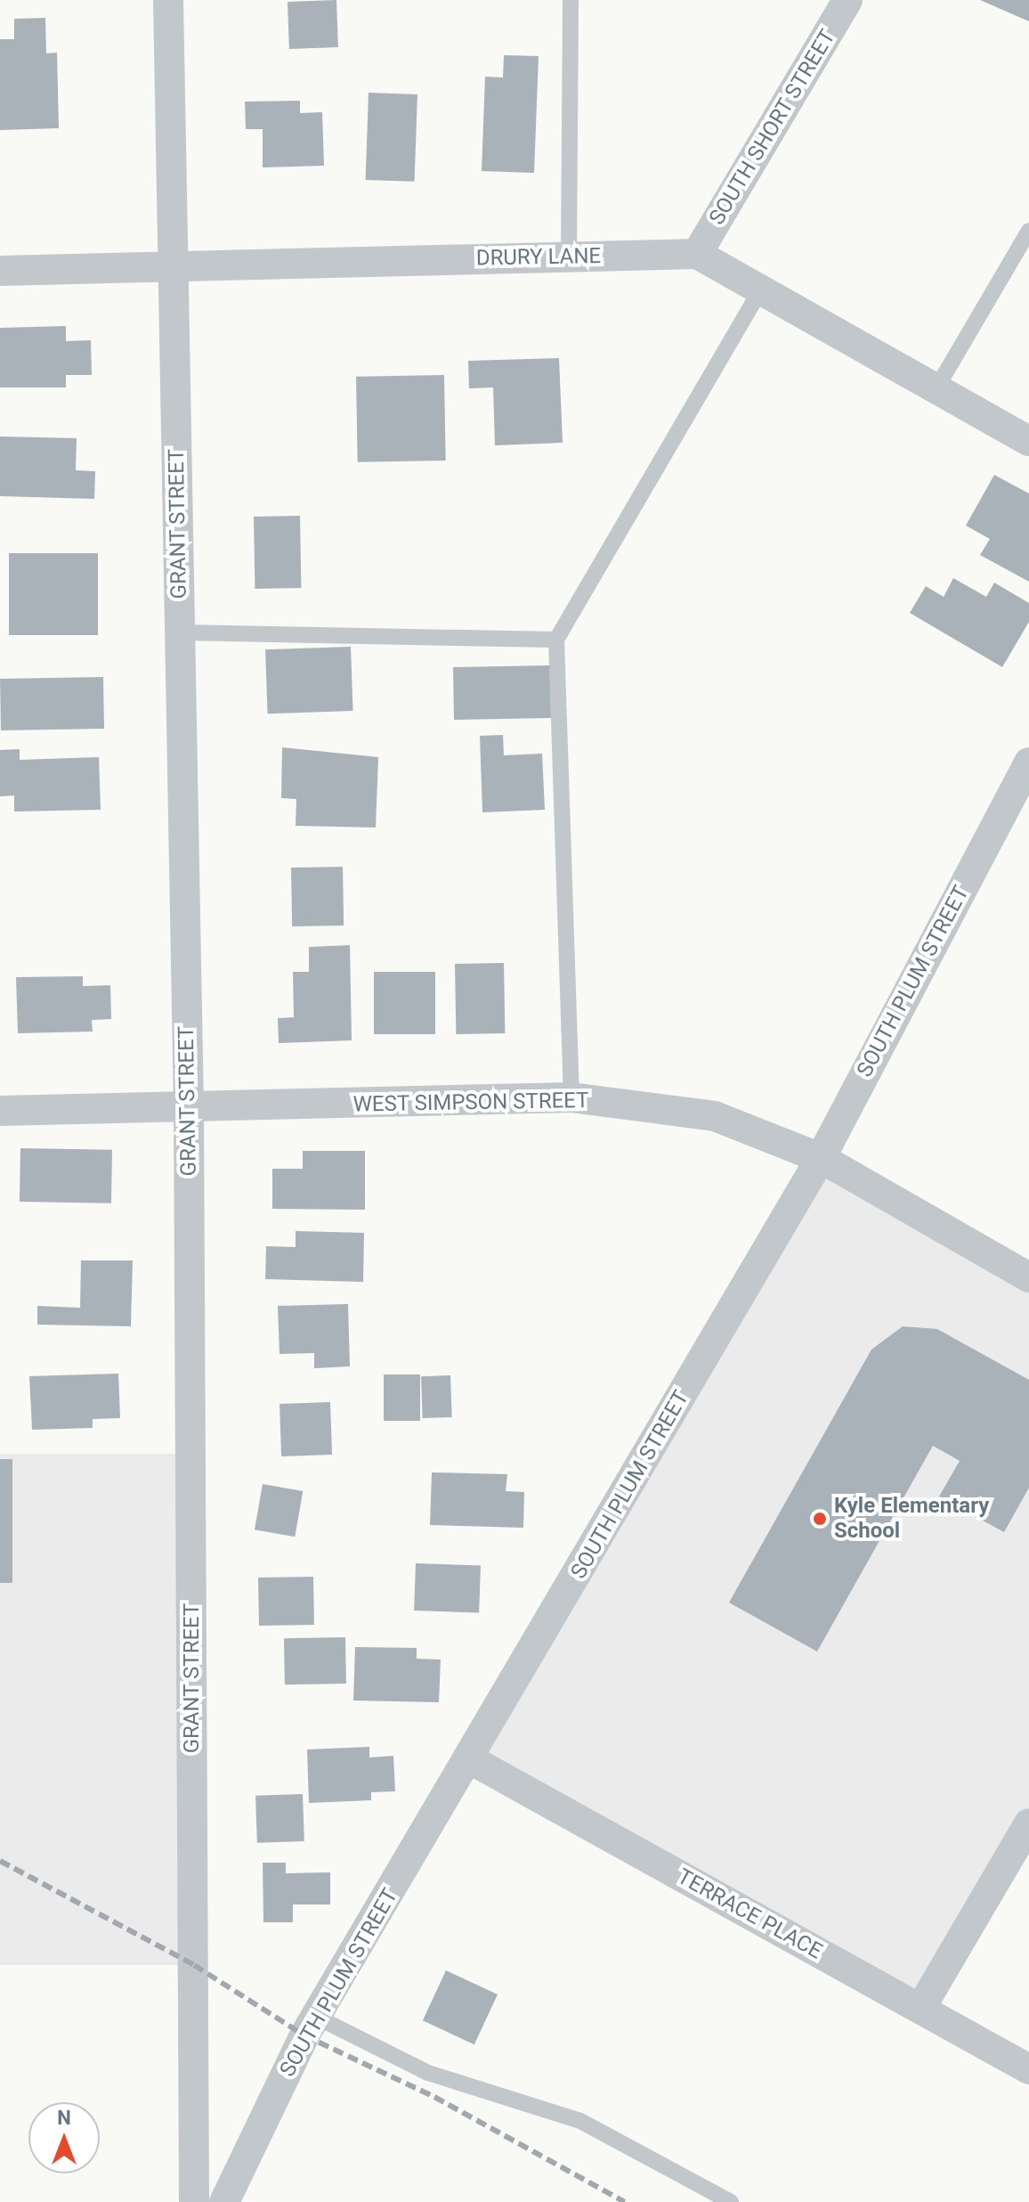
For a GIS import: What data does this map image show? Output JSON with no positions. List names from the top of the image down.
{
  "streets": {
    "street": [
      "SOUTH SHORT STREET",
      "DRURY LANE",
      "GRANT STREET",
      "SOUTH PLUM STREET",
      "WEST SIMPSON STREET",
      "TERRACE PLACE"
    ]
  },
  "crossings": [
    ["SOUTH SHORT STREET", "DRURY LANE"],
    ["DRURY LANE", "GRANT STREET"],
    ["GRANT STREET", "WEST SIMPSON STREET"],
    ["SOUTH PLUM STREET", "WEST SIMPSON STREET"],
    ["SOUTH PLUM STREET", "TERRACE PLACE"]
  ],
  "places": ["Kyle Elementary School"],
  "north": "top"
}
